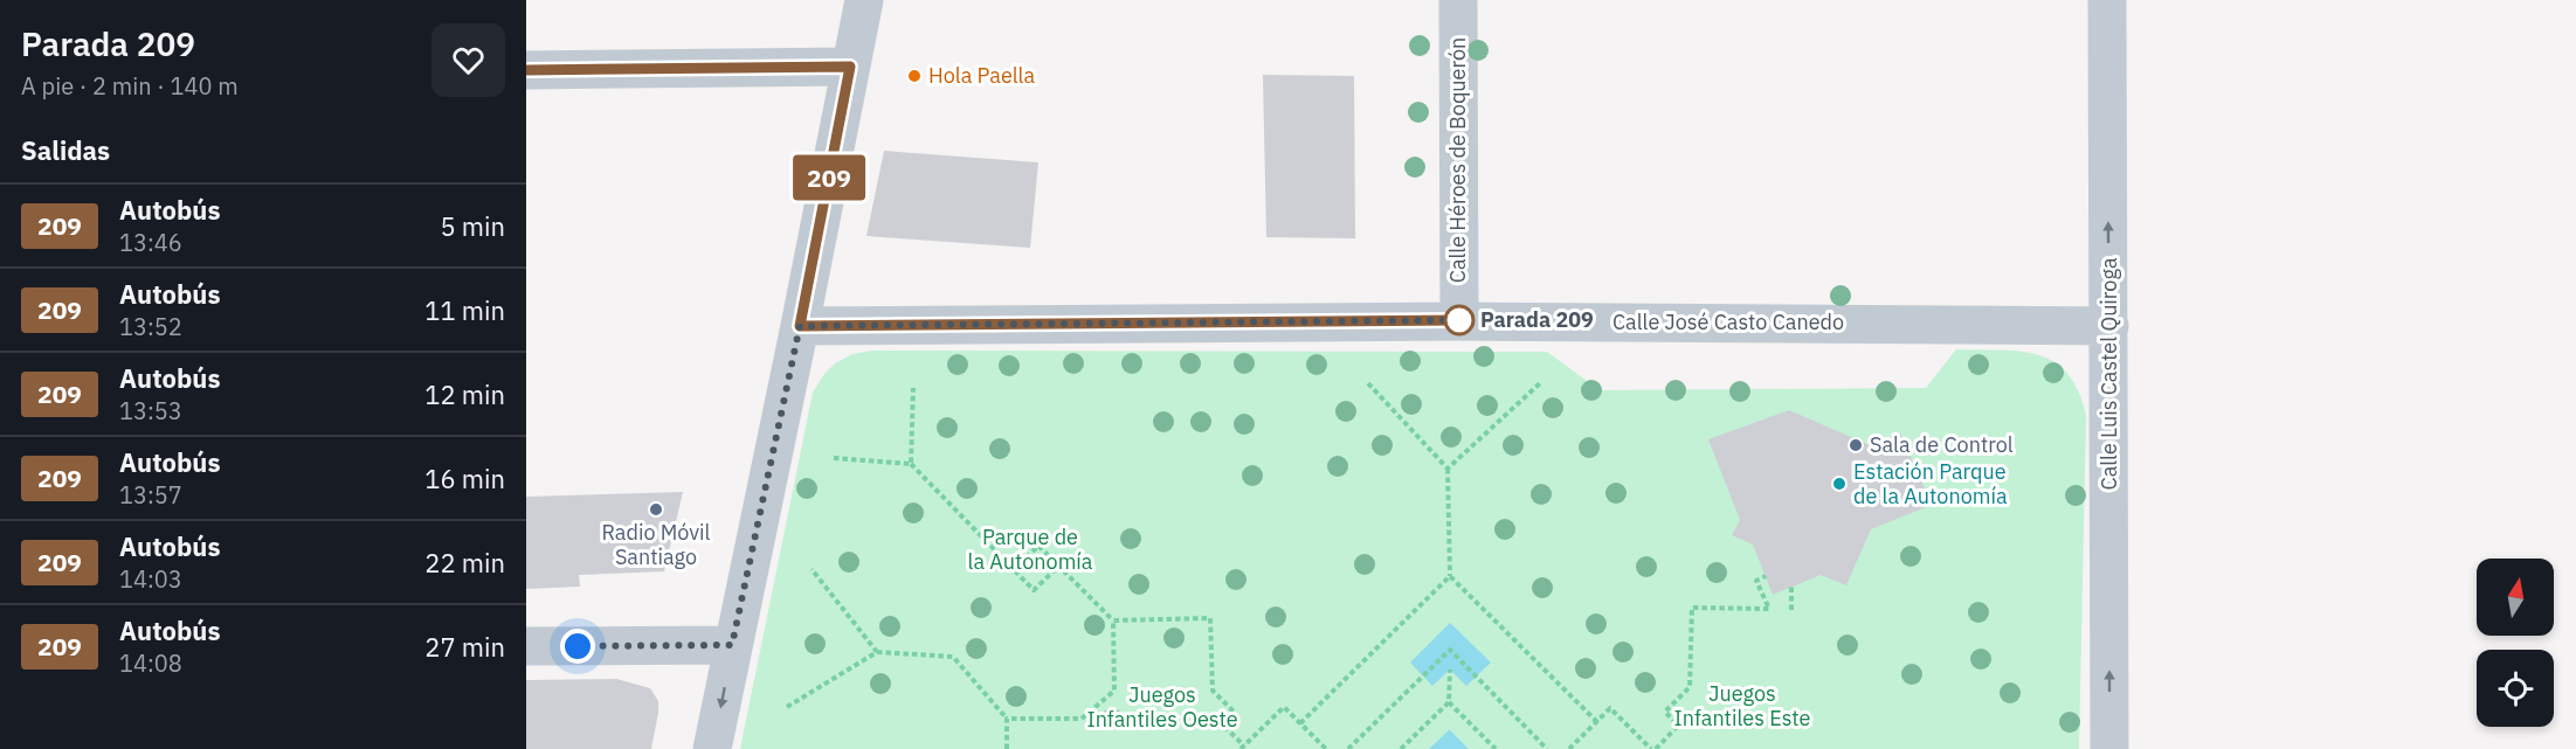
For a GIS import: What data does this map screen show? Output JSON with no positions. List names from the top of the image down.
{
  "streets": {
    "street": ["Calle Héroes de Boquerón", "Calle José Casto Canedo", "Calle Luis Castel Quiroga"]
  },
  "crossings": [
    ["Calle Héroes de Boquerón", "Calle José Casto Canedo"],
    ["Calle José Casto Canedo", "Calle Luis Castel Quiroga"]
  ],
  "one_way": ["Calle Luis Castel Quiroga"],
  "parks": ["Parque de la Autonomía", "Juegos Infantiles Este", "Juegos Infantiles Oeste"],
  "places": [
    "Hola Paella",
    "Parada 209",
    "Sala de Control",
    "Estación Parque de la Autonomía",
    "Radio Móvil Santiago"
  ],
  "lines": ["bus line 209"],
  "north": "top",
  "page": {
    "heading": [
      ["Parada 209", "A pie · 2 min · 140 m"],
      "Salidas"
    ],
    "on_map": "209",
    "list": [
      {
        "mark": "209",
        "name": "Autobús",
        "note": "13:46",
        "value": "5 min"
      },
      {
        "mark": "209",
        "name": "Autobús",
        "note": "13:52",
        "value": "11 min"
      },
      {
        "mark": "209",
        "name": "Autobús",
        "note": "13:53",
        "value": "12 min"
      },
      {
        "mark": "209",
        "name": "Autobús",
        "note": "13:57",
        "value": "16 min"
      },
      {
        "mark": "209",
        "name": "Autobús",
        "note": "14:03",
        "value": "22 min"
      },
      {
        "mark": "209",
        "name": "Autobús",
        "note": "14:08",
        "value": "27 min"
      }
    ]
  }
}
